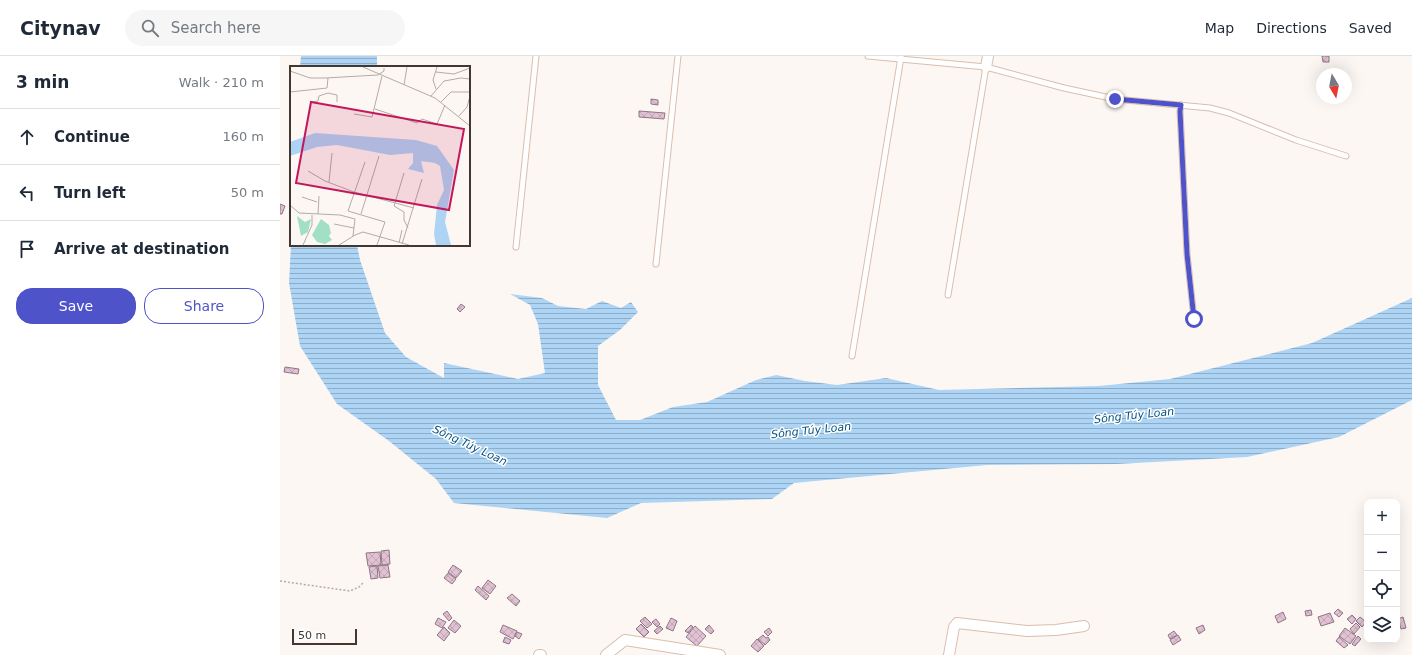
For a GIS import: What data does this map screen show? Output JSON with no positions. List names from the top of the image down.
{
  "water": ["Sông Túy Loan"],
  "scale_bar": "50 m",
  "north": "bottom",
  "page": {
    "header": "Citynav",
    "search": "Search here",
    "nav": ["Map", "Directions", "Saved"],
    "heading": ["3 min", "Walk · 210 m"],
    "list": [
      ["Continue", "160 m"],
      ["Turn left", "50 m"],
      "Arrive at destination"
    ],
    "buttons": ["Save", "Share"],
    "map_buttons": ["+", "−"],
    "scale": "50 m"
  }
}
